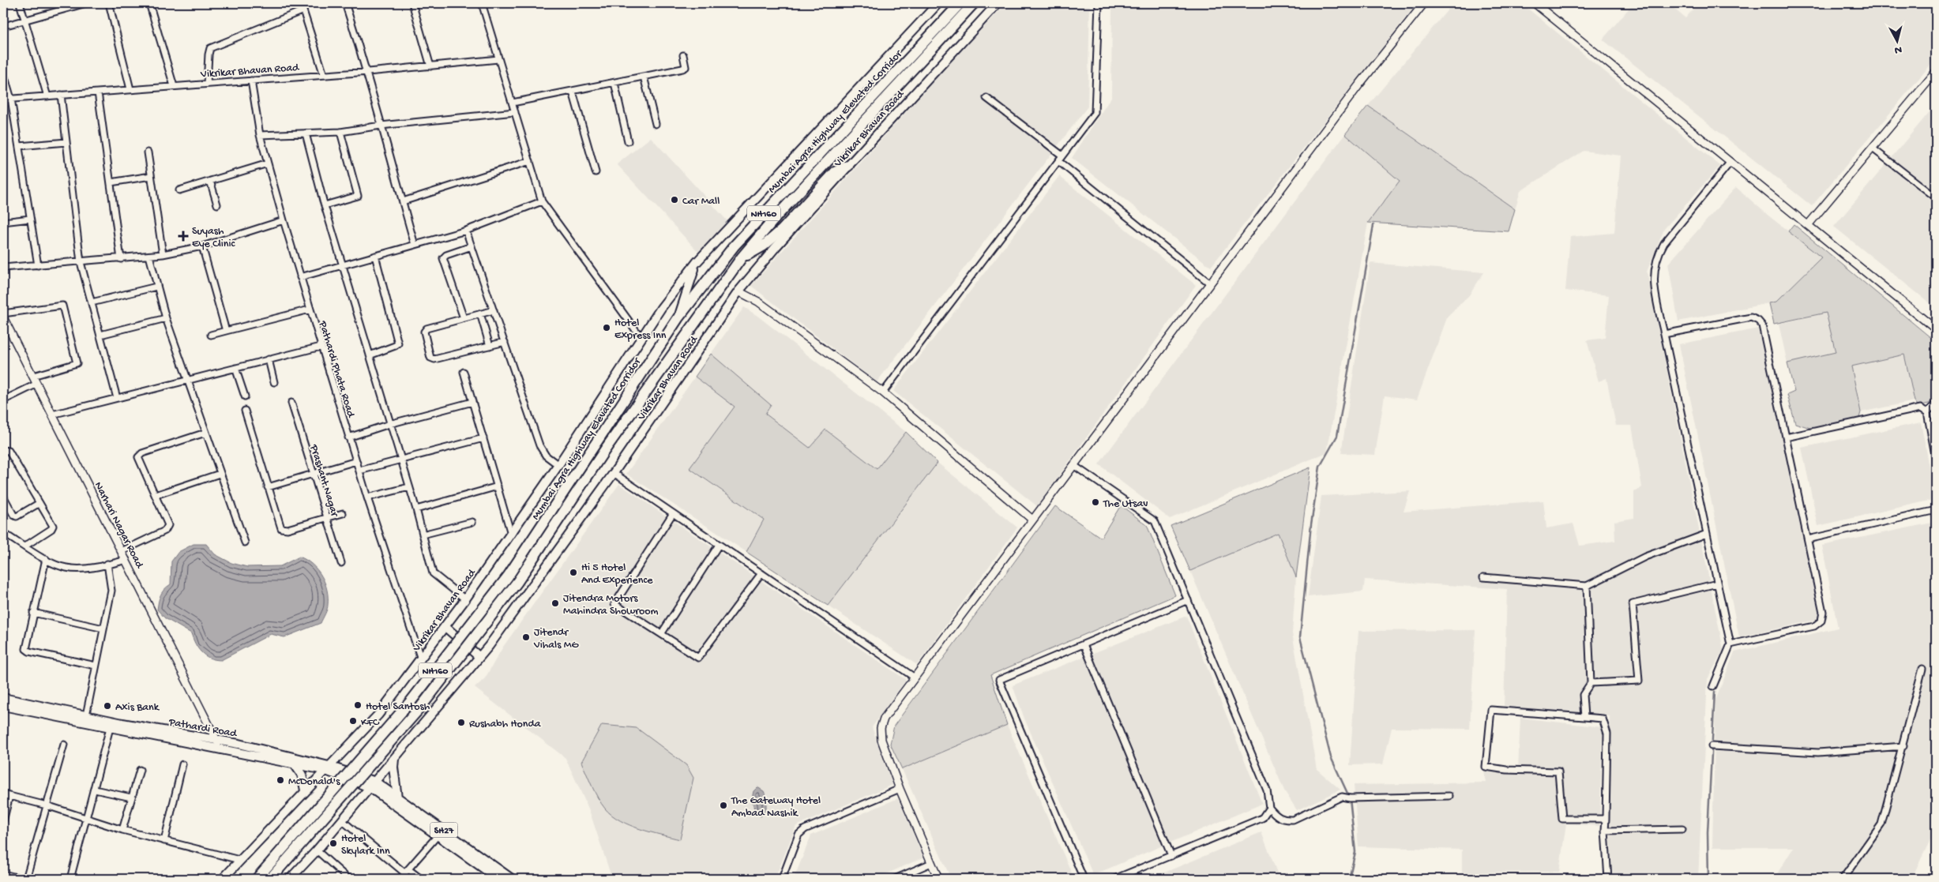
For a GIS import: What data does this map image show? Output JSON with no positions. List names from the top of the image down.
{
  "streets": {
    "highway": ["Mumbai Agra Highway Elevated Corridor", "NH160"],
    "main road": ["Vikrikar Bhavan Road", "Pathardi Road", "SH27"],
    "street": ["Pathardi Phata Road", "Prashant Nagar", "Narhari Nagar Road"]
  },
  "crossings": [
    ["Vikrikar Bhavan Road", "Pathardi Phata Road"],
    ["Vikrikar Bhavan Road", "Pathardi Road"],
    ["Vikrikar Bhavan Road", "SH27"],
    ["Narhari Nagar Road", "Pathardi Road"],
    ["Pathardi Road", "SH27"]
  ],
  "places": {
    "other": [
      "Car Mall",
      "Hotel Express Inn",
      "The Utsav",
      "Hi 5 Hotel And Experience",
      "Jitendra Motors Mahindra Showroom",
      "Jitendr Vihals MG",
      "Hotel Santosh",
      "Axis Bank",
      "KFC",
      "Rushabh Honda",
      "McDonald's",
      "The Gateway Hotel Ambad Nashik",
      "Hotel Skylark Inn"
    ],
    "health": ["Suyash Eye Clinic"]
  },
  "north": "bottom"
}
